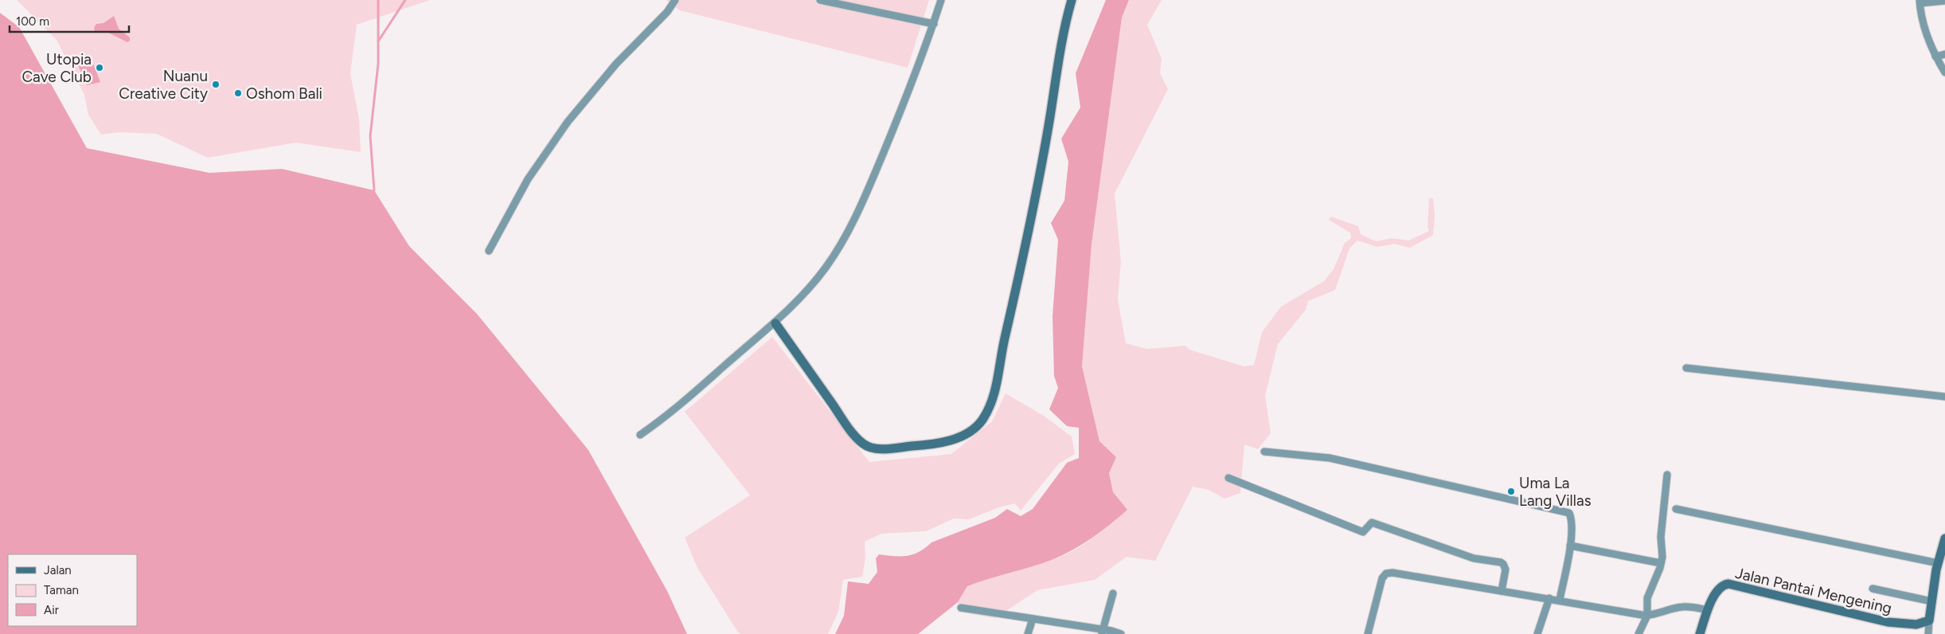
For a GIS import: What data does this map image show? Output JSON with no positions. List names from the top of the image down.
{
  "streets": {
    "street": ["Jalan Pantai Mengening"]
  },
  "places": [
    "Utopia Cave Club",
    "Nuanu Creative City",
    "Oshom Bali",
    "Uma La Lang Villas"
  ],
  "legend": ["Jalan", "Taman", "Air"],
  "scale_bar": "100 m"
}
